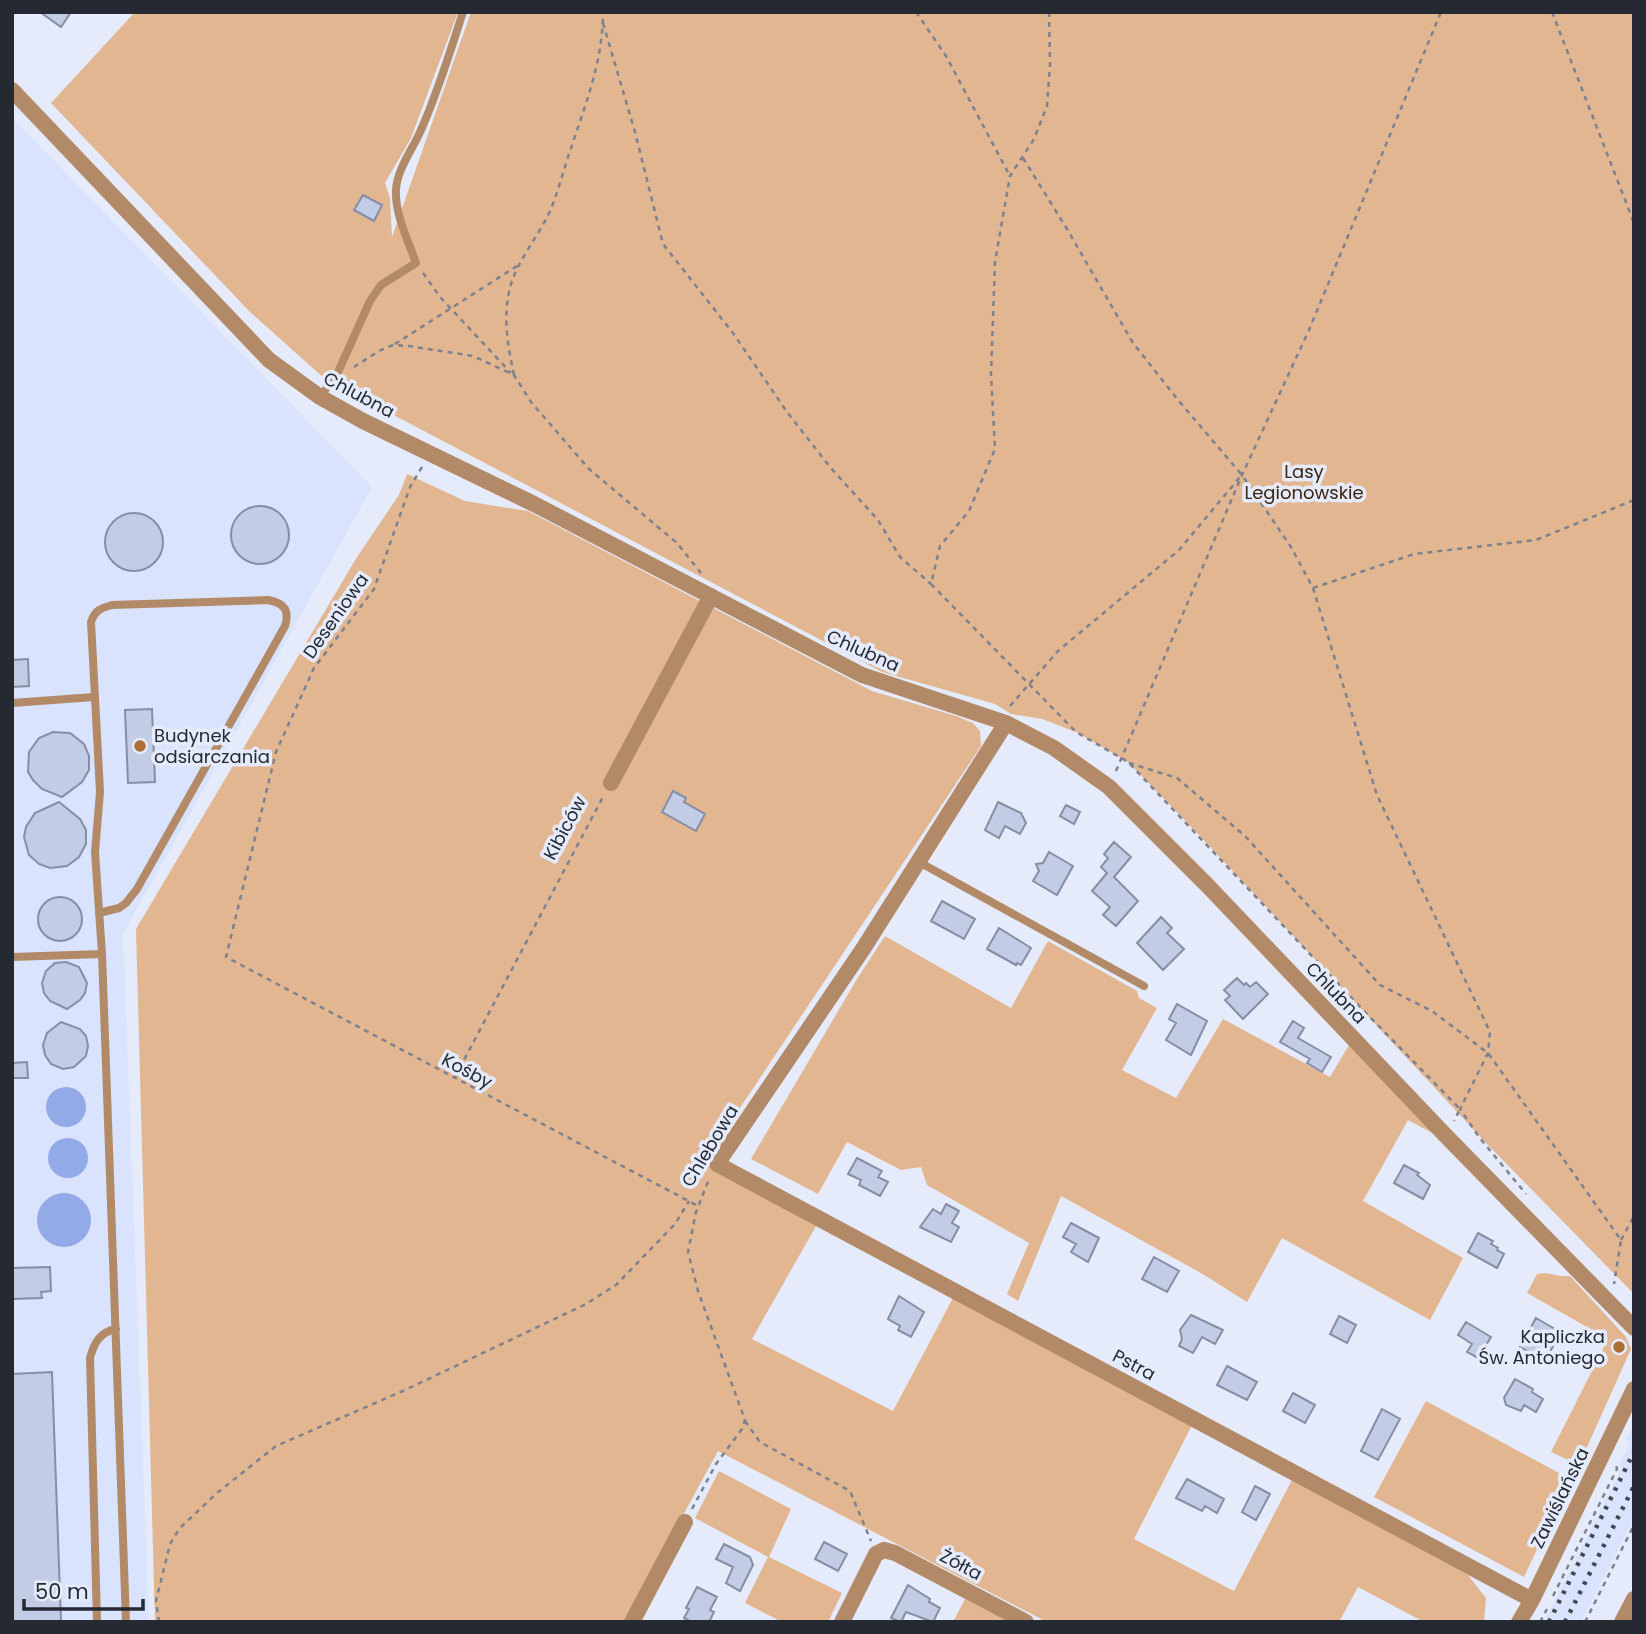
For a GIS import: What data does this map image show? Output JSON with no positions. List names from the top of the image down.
{
  "streets": {
    "street": [
      "Chlubna",
      "Chlebowa",
      "Pstra",
      "Zawiślańska",
      "Żółta"
    ],
    "path": ["Deseniowa", "Kibiców", "Kośby"]
  },
  "crossings": [
    ["Chlubna", "Deseniowa"],
    ["Chlubna", "Chlebowa"],
    ["Deseniowa", "Kośby"],
    ["Kibiców", "Kośby"],
    ["Kośby", "Chlebowa"],
    ["Chlebowa", "Pstra"],
    ["Pstra", "Zawiślańska"]
  ],
  "parks": ["Lasy Legionowskie"],
  "places": ["Budynek odsiarczania", "Kapliczka Św. Antoniego"],
  "scale_bar": "50 m"
}
